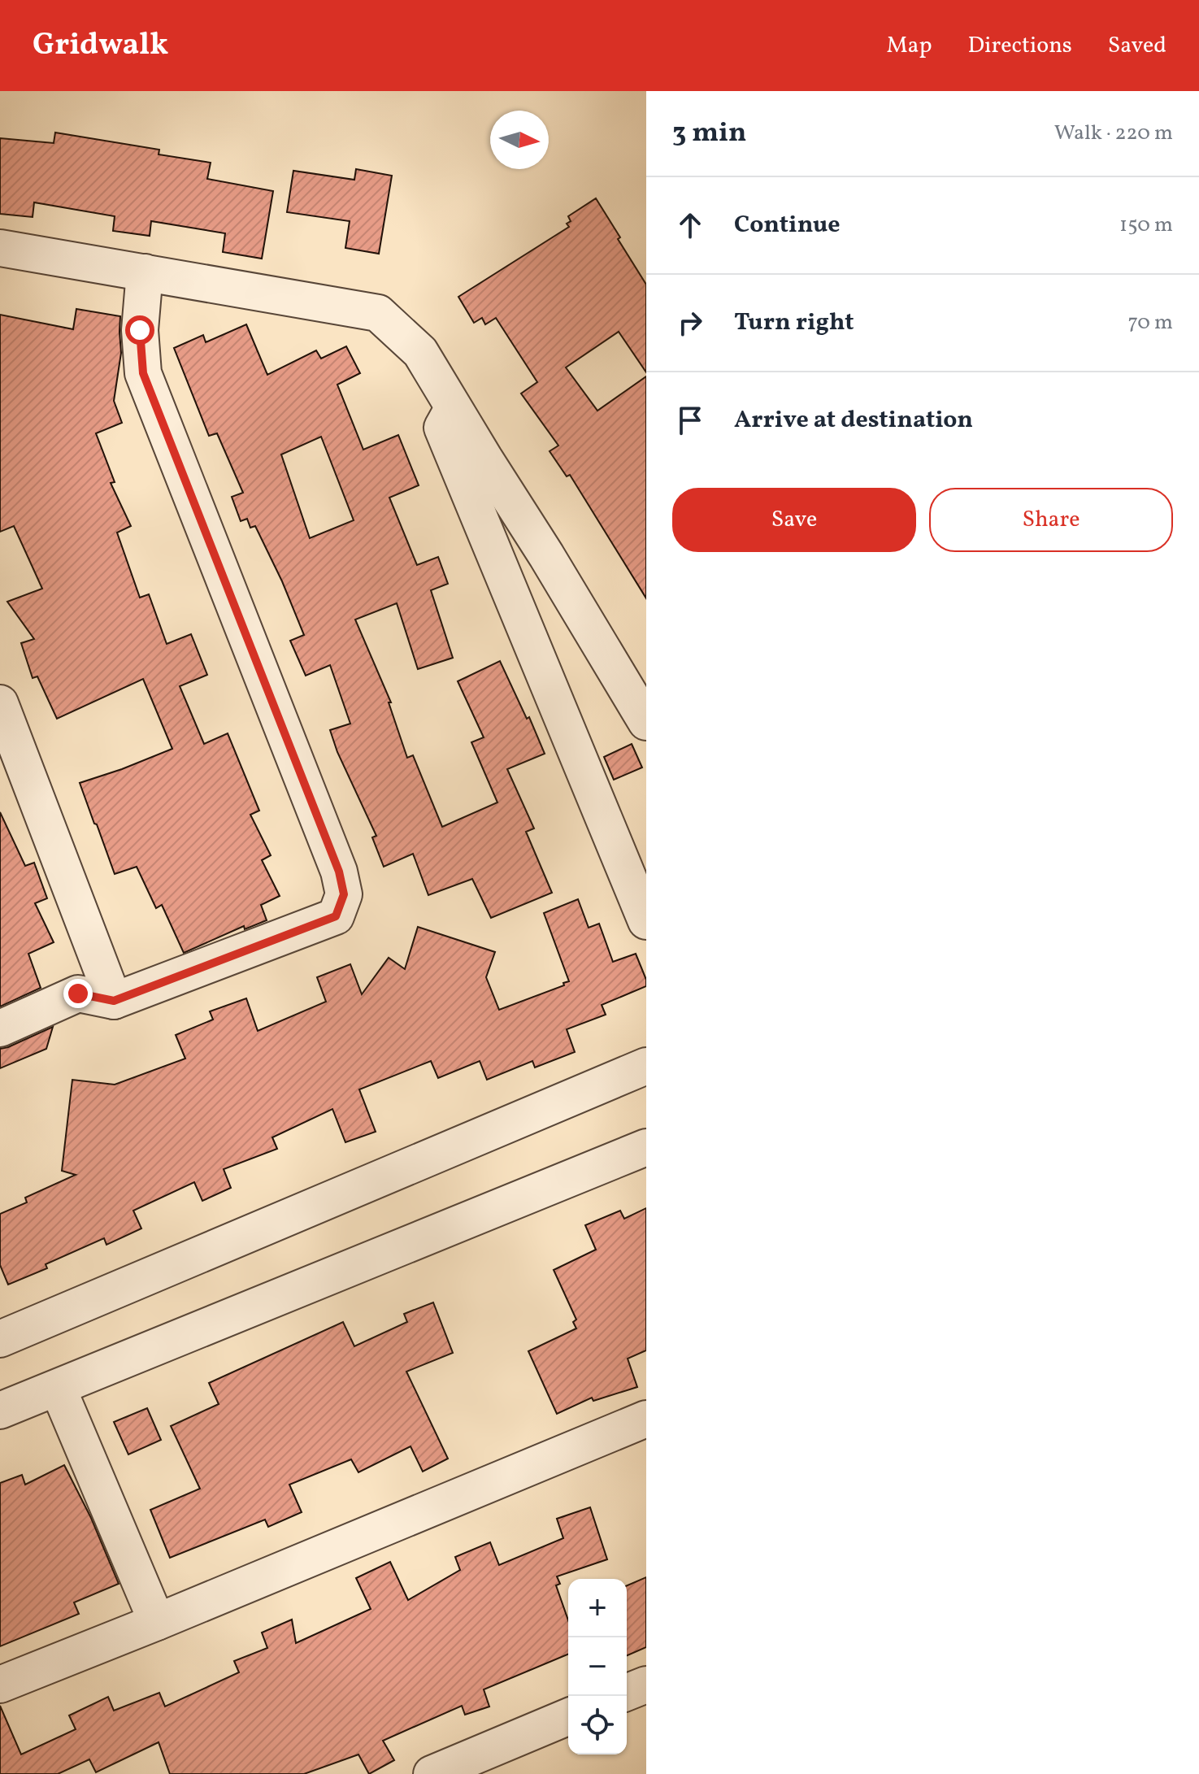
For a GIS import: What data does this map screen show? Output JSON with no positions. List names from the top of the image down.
{
  "north": "right",
  "page": {
    "header": "Gridwalk",
    "nav": ["Map", "Directions", "Saved"],
    "heading": ["3 min", "Walk · 220 m"],
    "list": [
      ["Continue", "150 m"],
      ["Turn right", "70 m"],
      "Arrive at destination"
    ],
    "buttons": ["Save", "Share"],
    "map_buttons": ["+", "−"]
  }
}
